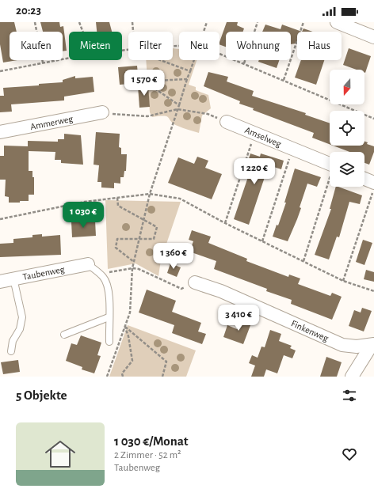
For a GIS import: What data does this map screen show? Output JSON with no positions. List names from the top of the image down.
{
  "streets": {
    "street": [
      "Ammerweg",
      "Amselweg",
      "Taubenweg",
      "Finkenweg"
    ]
  },
  "north": "bottom",
  "page": {
    "status": "20:23",
    "chip": [
      "Kaufen",
      "Mieten",
      "Filter",
      "Neu",
      "Wohnung",
      "Haus"
    ],
    "price": [
      "1 570 €",
      "1 220 €",
      "1 030 €",
      "1 360 €",
      "3 410 €"
    ],
    "heading": "5 Objekte",
    "list": [
      {
        "name": "1 030 €/Monat",
        "note": "2 Zimmer · 52 m² · Taubenweg"
      }
    ]
  }
}
